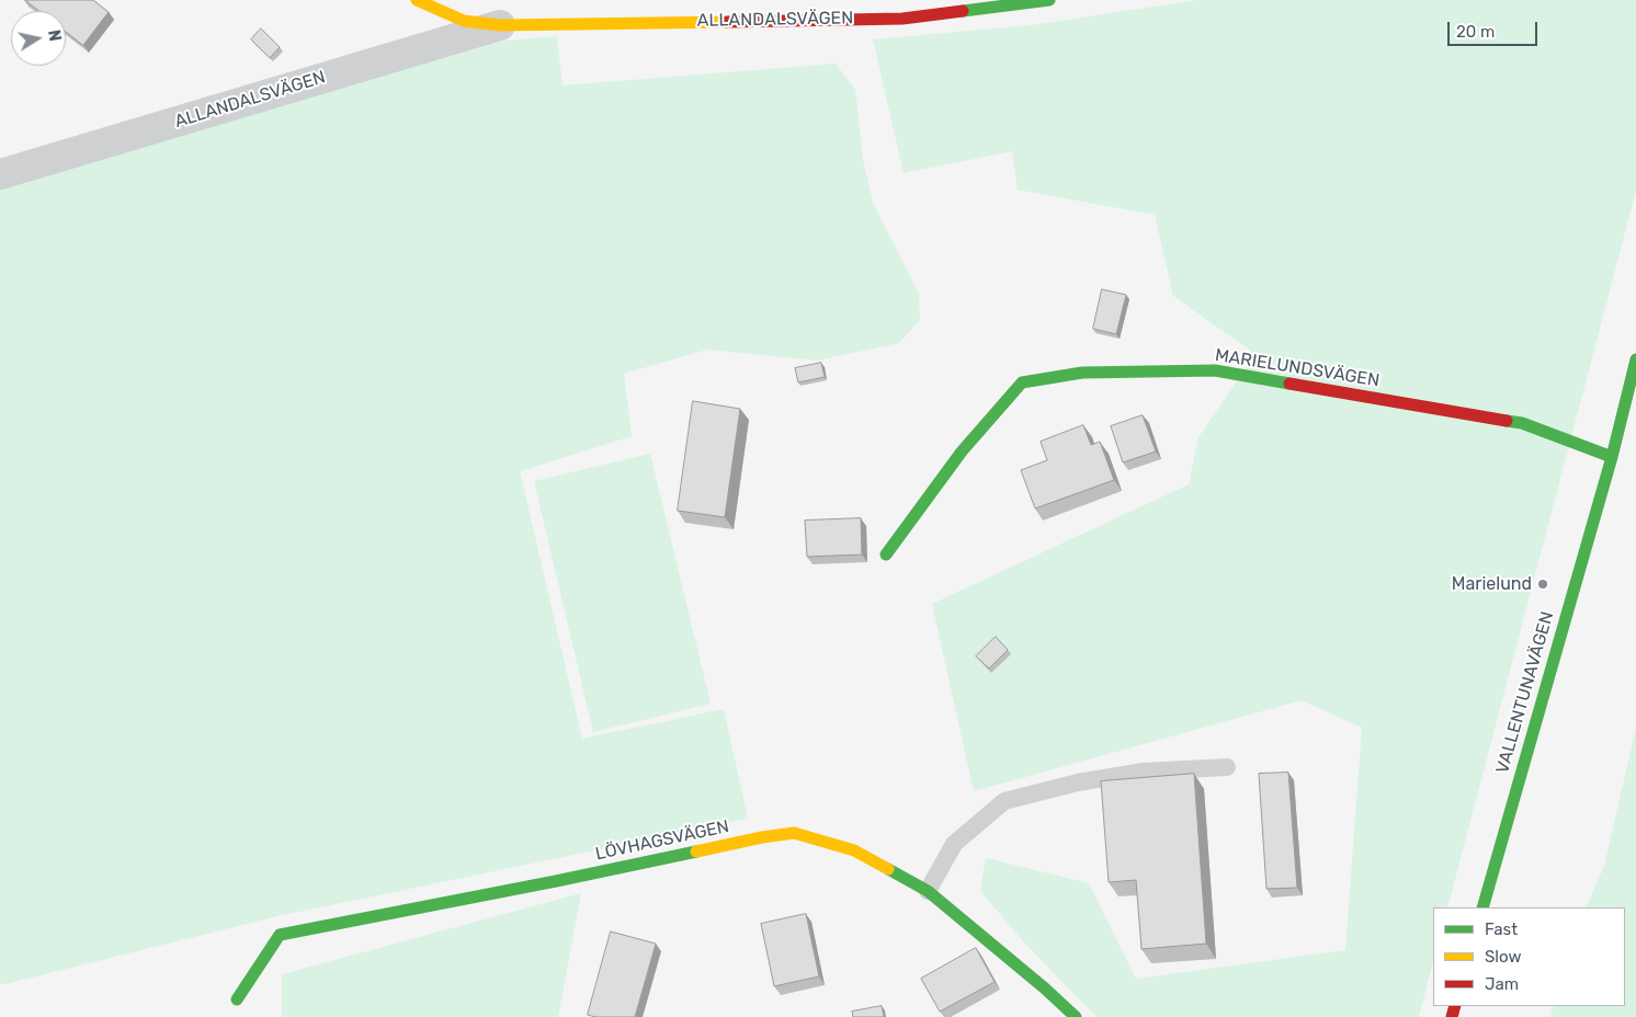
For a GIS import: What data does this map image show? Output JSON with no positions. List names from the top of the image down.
{
  "streets": {
    "street": [
      "ALLANDALSVÄGEN",
      "MARIELUNDSVÄGEN",
      "VALLENTUNAVÄGEN",
      "LÖVHAGSVÄGEN"
    ]
  },
  "crossings": [
    ["MARIELUNDSVÄGEN", "VALLENTUNAVÄGEN"]
  ],
  "places": ["Marielund"],
  "legend": ["Fast", "Slow", "Jam"],
  "scale_bar": "20 m",
  "north": "right"
}
